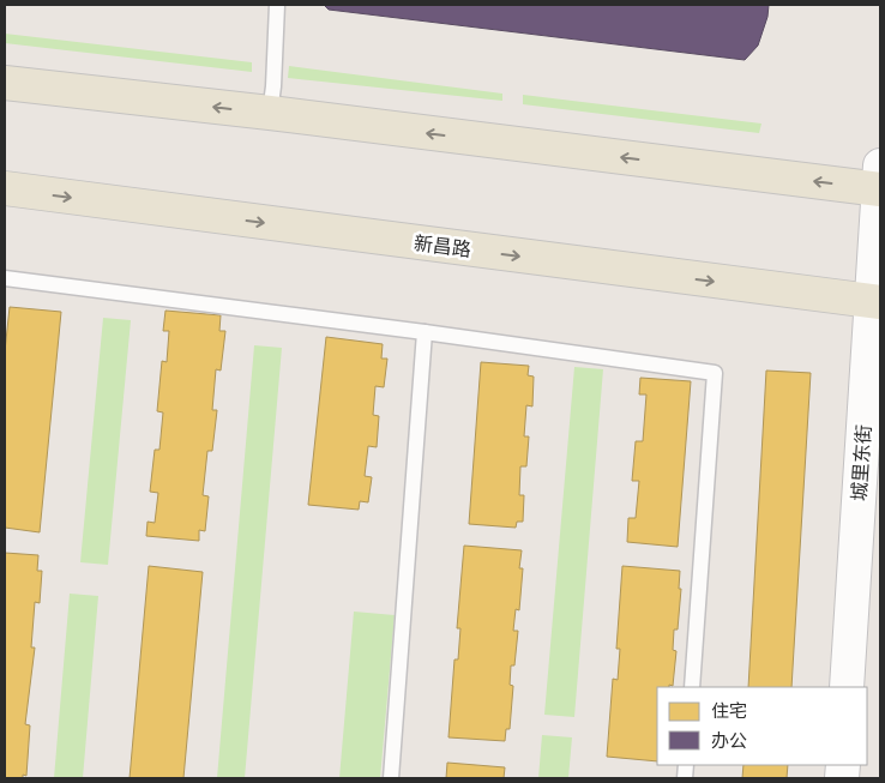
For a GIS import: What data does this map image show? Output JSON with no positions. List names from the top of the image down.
{
  "streets": {
    "main road": ["新昌路"],
    "street": ["城里东街"]
  },
  "crossings": [
    ["新昌路", "城里东街"]
  ],
  "legend": ["住宅", "办公"]
}
